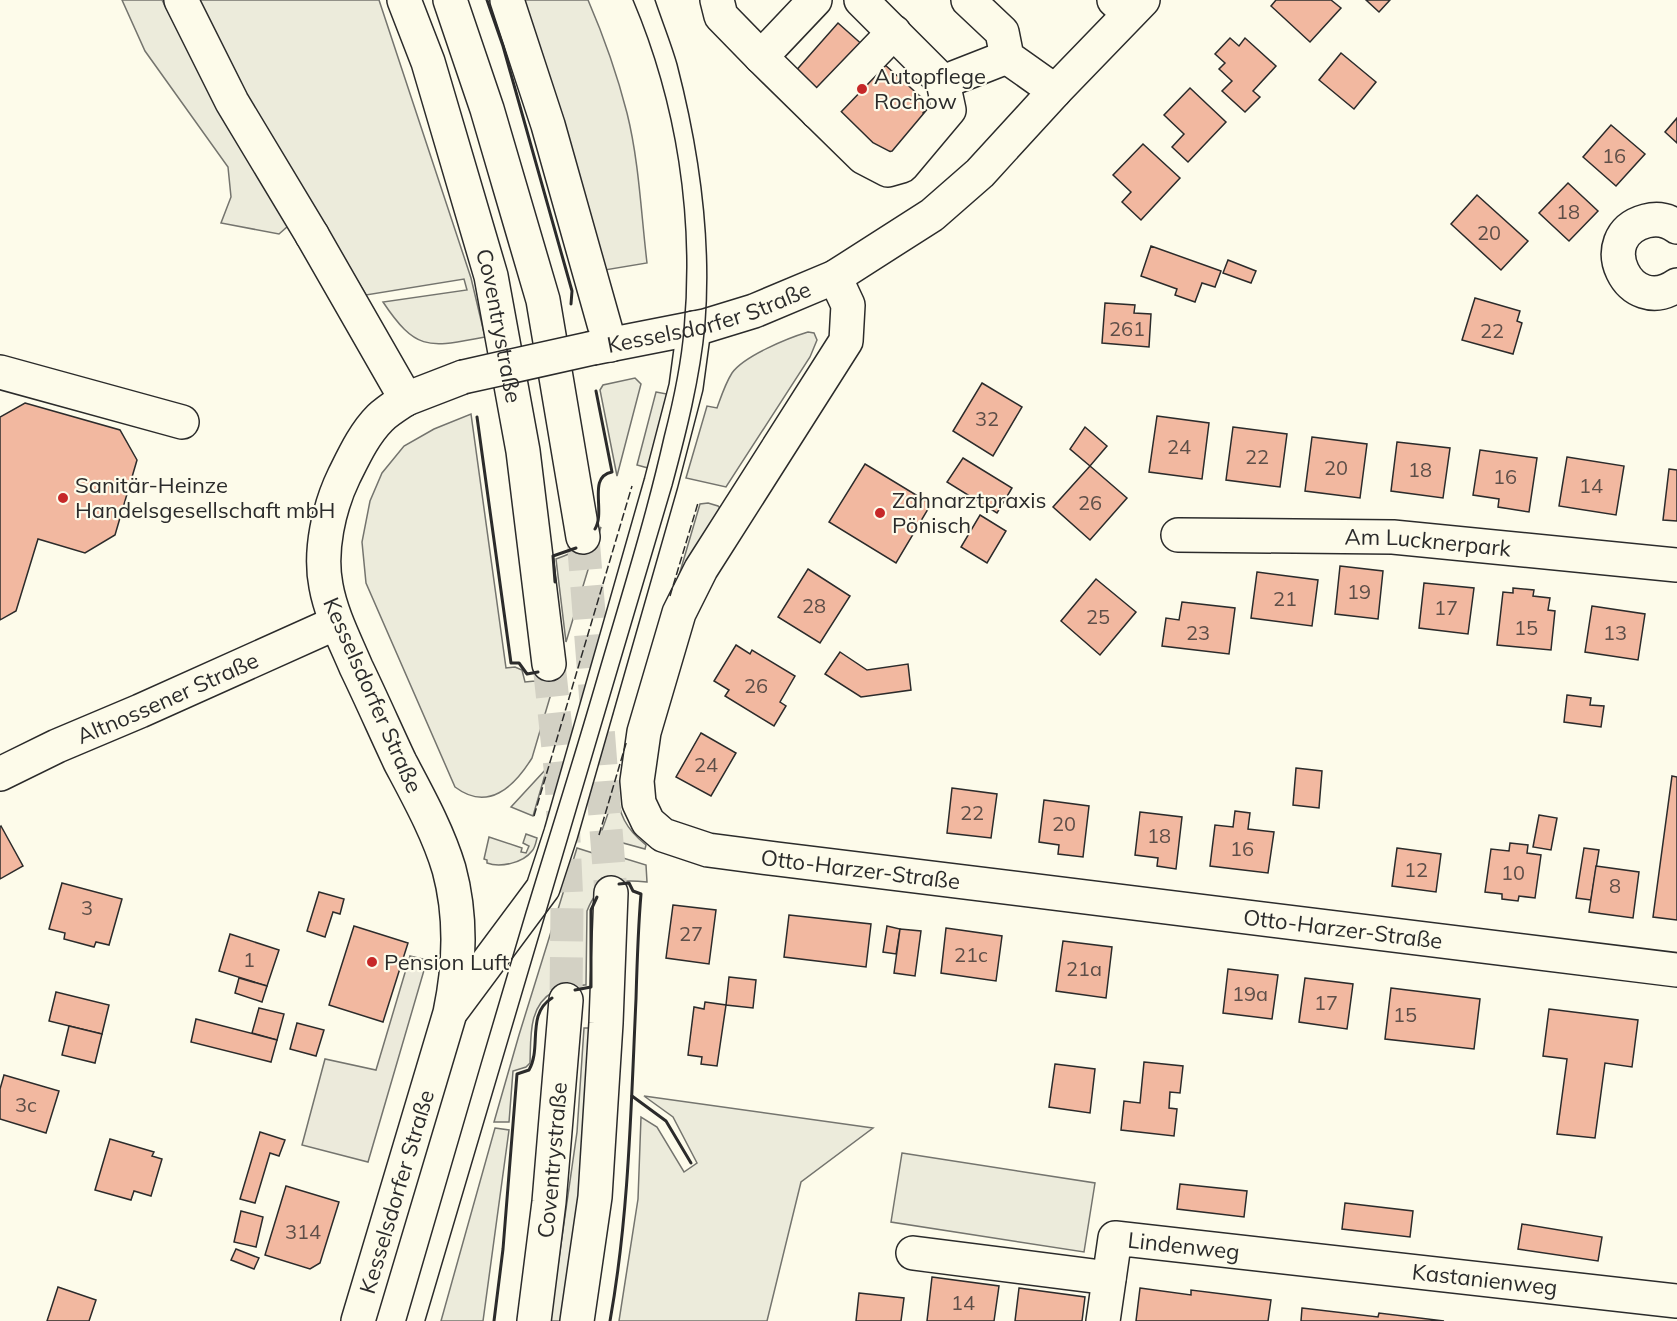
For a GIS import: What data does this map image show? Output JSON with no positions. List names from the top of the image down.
{
  "streets": {
    "main road": [
      "Kesselsdorfer Straße",
      "Coventrystraße",
      "Am Lucknerpark",
      "Altnossener Straße",
      "Otto-Harzer-Straße",
      "Lindenweg",
      "Kastanienweg"
    ]
  },
  "crossings": [
    ["Kesselsdorfer Straße", "Altnossener Straße"],
    ["Kesselsdorfer Straße", "Otto-Harzer-Straße"],
    ["Lindenweg", "Kastanienweg"]
  ],
  "places": [
    "Autopflege Rochow",
    "Sanitär-Heinze Handelsgesellschaft mbH",
    "Zahnarztpraxis Pönisch",
    "Pension Luft"
  ],
  "house_numbers": [
    "16",
    "18",
    "20",
    "261",
    "22",
    "32",
    "24",
    "22",
    "20",
    "18",
    "16",
    "14",
    "26",
    "19",
    "21",
    "28",
    "17",
    "25",
    "15",
    "23",
    "13",
    "26",
    "24",
    "22",
    "20",
    "18",
    "16",
    "12",
    "10",
    "8",
    "3",
    "27",
    "21c",
    "1",
    "21a",
    "19a",
    "17",
    "15",
    "3c",
    "314",
    "14"
  ]
}
